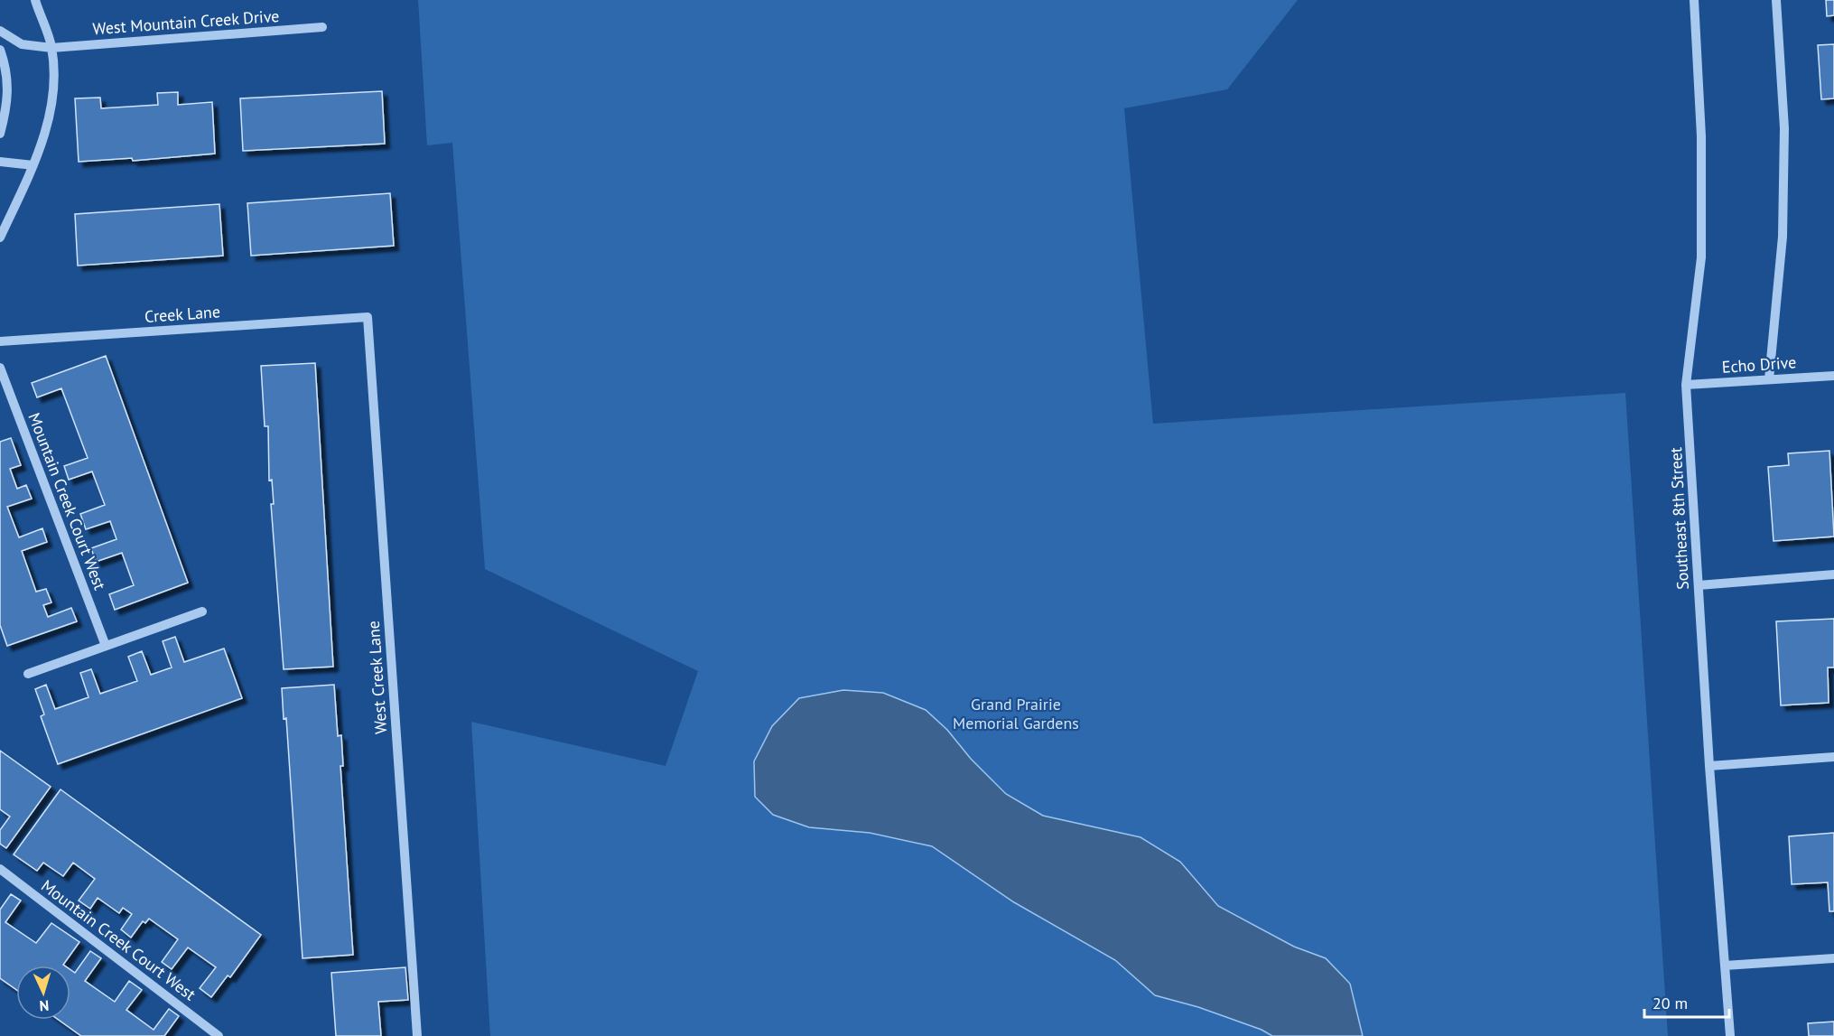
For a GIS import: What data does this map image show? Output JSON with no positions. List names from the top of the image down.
{
  "streets": {
    "street": [
      "West Mountain Creek Drive",
      "Creek Lane",
      "Echo Drive",
      "Mountain Creek Court West",
      "Southeast 8th Street",
      "West Creek Lane"
    ]
  },
  "crossings": [
    ["Creek Lane", "West Creek Lane"],
    ["Echo Drive", "Southeast 8th Street"]
  ],
  "parks": ["Grand Prairie Memorial Gardens"],
  "scale_bar": "20 m",
  "north": "bottom"
}
